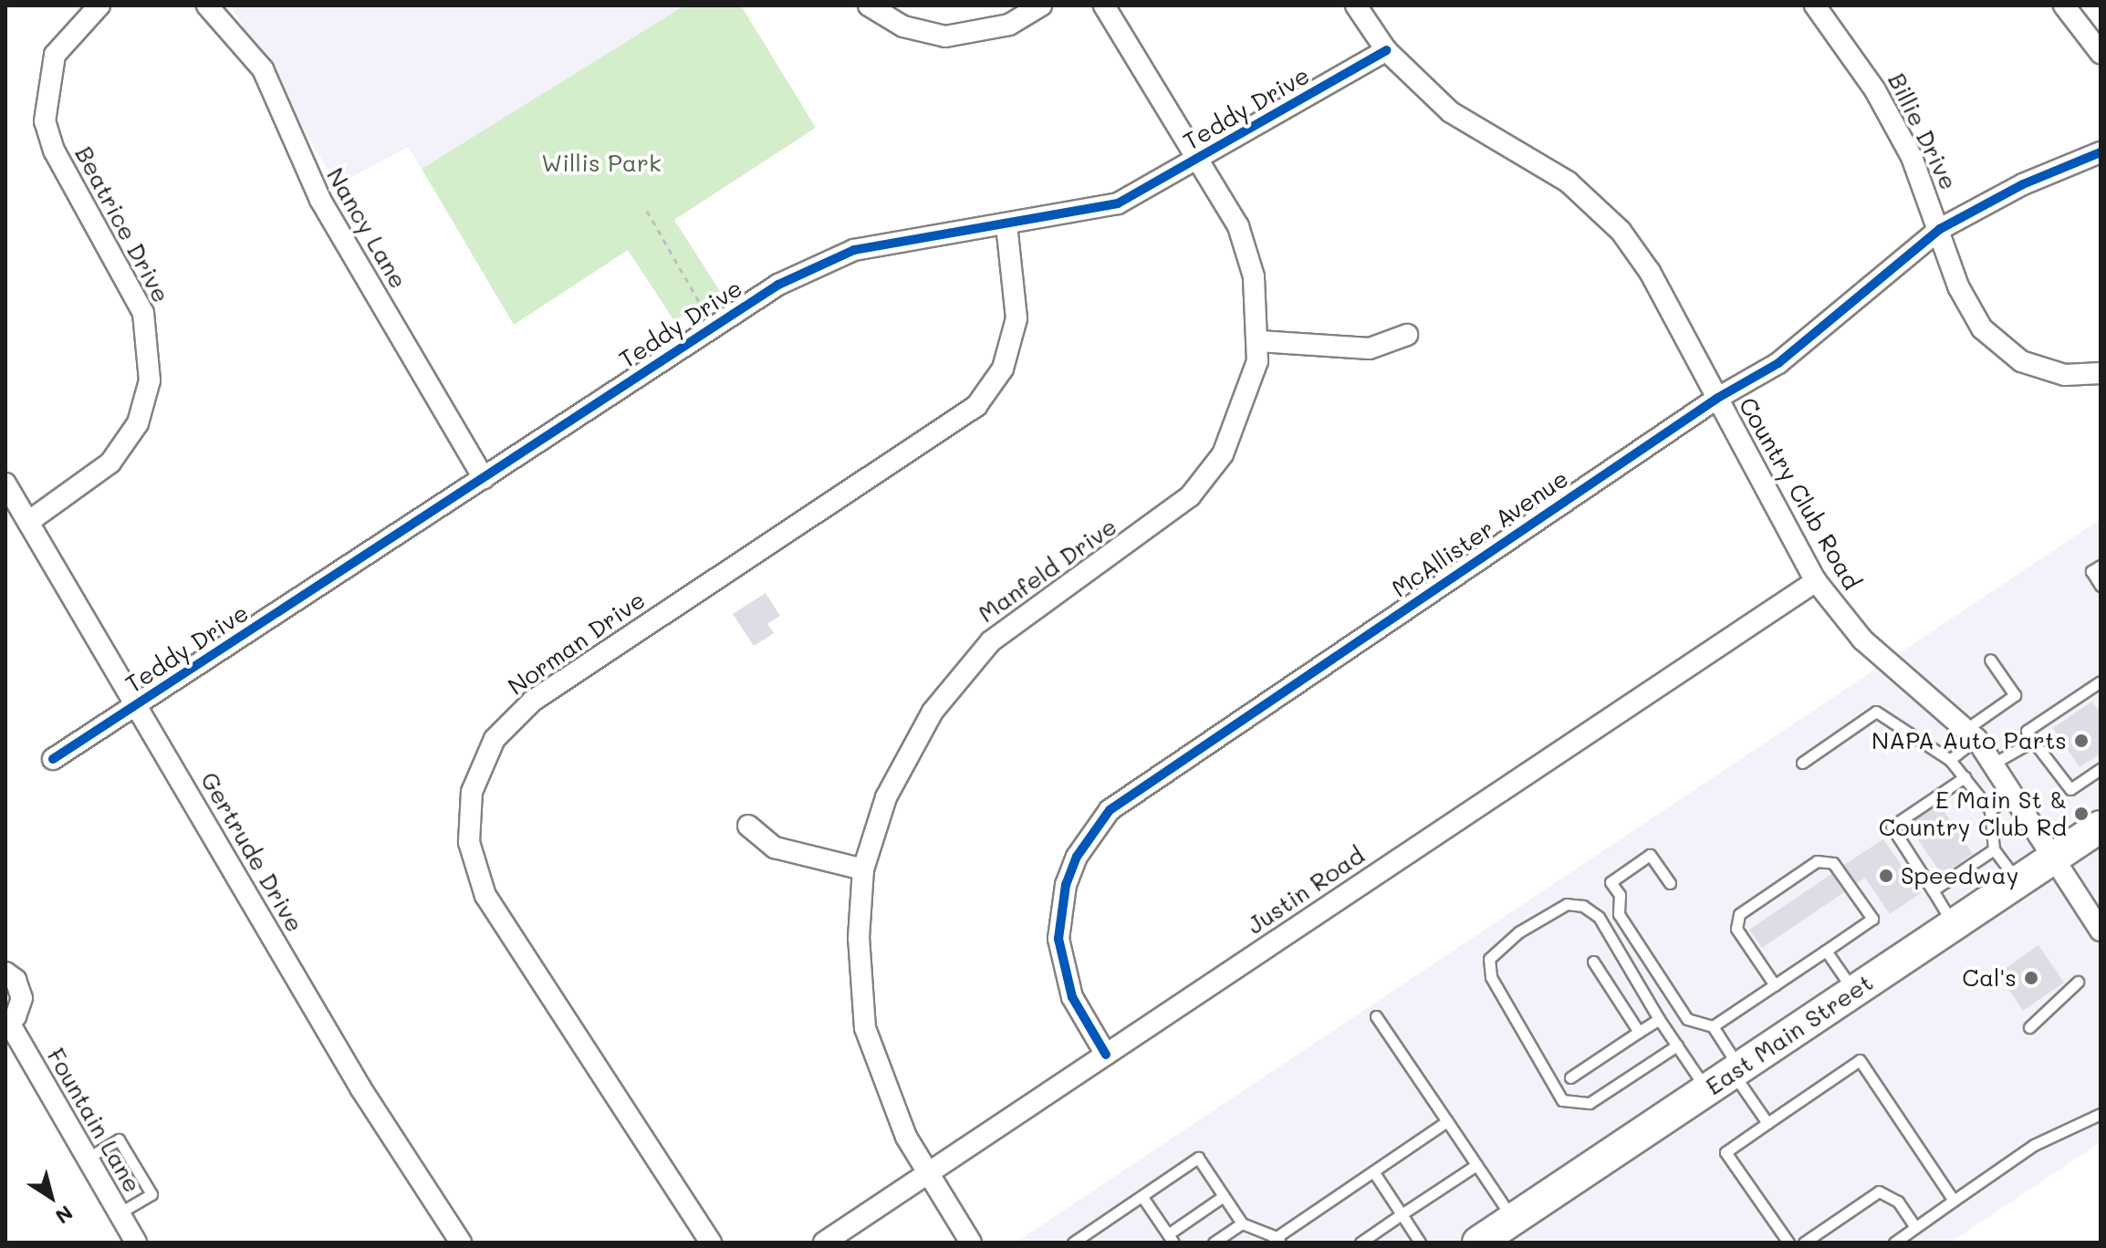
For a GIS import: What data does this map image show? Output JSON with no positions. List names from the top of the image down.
{
  "streets": {
    "main road": ["East Main Street"],
    "street": [
      "Teddy Drive",
      "Billie Drive",
      "Beatrice Drive",
      "Nancy Lane",
      "Country Club Road",
      "McAllister Avenue",
      "Manfeld Drive",
      "Norman Drive",
      "Gertrude Drive",
      "Justin Road",
      "Fountain Lane"
    ]
  },
  "crossings": [
    ["Teddy Drive", "Nancy Lane"],
    ["Teddy Drive", "Country Club Road"],
    ["Teddy Drive", "Manfeld Drive"],
    ["Teddy Drive", "Norman Drive"],
    ["Teddy Drive", "Gertrude Drive"],
    ["Billie Drive", "McAllister Avenue"],
    ["Beatrice Drive", "Gertrude Drive"],
    ["Country Club Road", "McAllister Avenue"],
    ["Country Club Road", "Justin Road"],
    ["Country Club Road", "East Main Street"],
    ["McAllister Avenue", "Justin Road"],
    ["Manfeld Drive", "Justin Road"]
  ],
  "parks": ["Willis Park"],
  "places": [
    "NAPA Auto Parts",
    "E Main St & Country Club Rd",
    "Speedway",
    "Cal's"
  ],
  "north": "bottom right"
}
